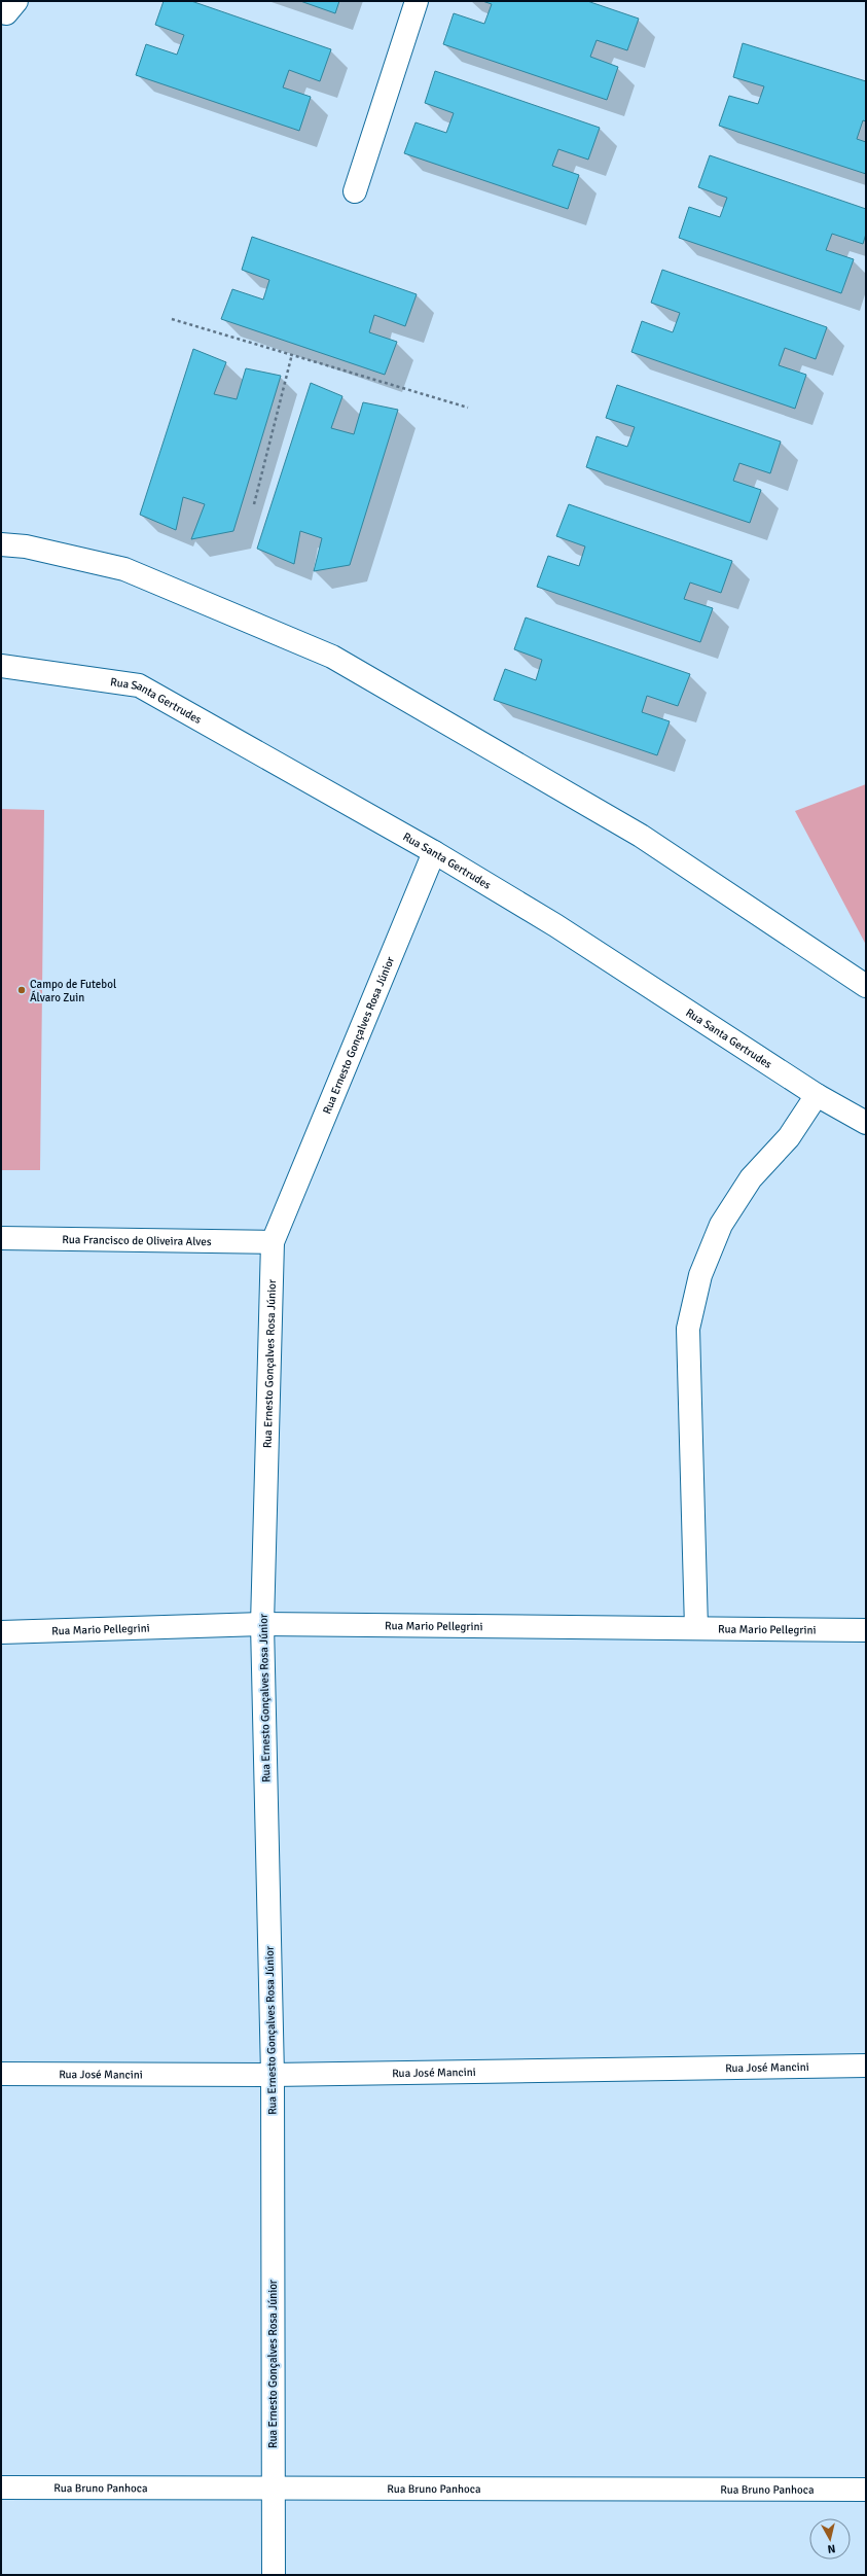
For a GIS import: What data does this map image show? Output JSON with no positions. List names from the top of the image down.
{
  "streets": {
    "street": [
      "Rua Santa Gertrudes",
      "Rua Ernesto Gonçalves Rosa Júnior",
      "Rua Francisco de Oliveira Alves",
      "Rua Mario Pellegrini",
      "Rua José Mancini",
      "Rua Bruno Panhoca"
    ]
  },
  "crossings": [
    ["Rua Santa Gertrudes", "Rua Ernesto Gonçalves Rosa Júnior"],
    ["Rua Ernesto Gonçalves Rosa Júnior", "Rua Francisco de Oliveira Alves"],
    ["Rua Ernesto Gonçalves Rosa Júnior", "Rua Mario Pellegrini"],
    ["Rua Ernesto Gonçalves Rosa Júnior", "Rua José Mancini"],
    ["Rua Ernesto Gonçalves Rosa Júnior", "Rua Bruno Panhoca"]
  ],
  "places": ["Campo de Futebol Álvaro Zuin"],
  "north": "bottom"
}
